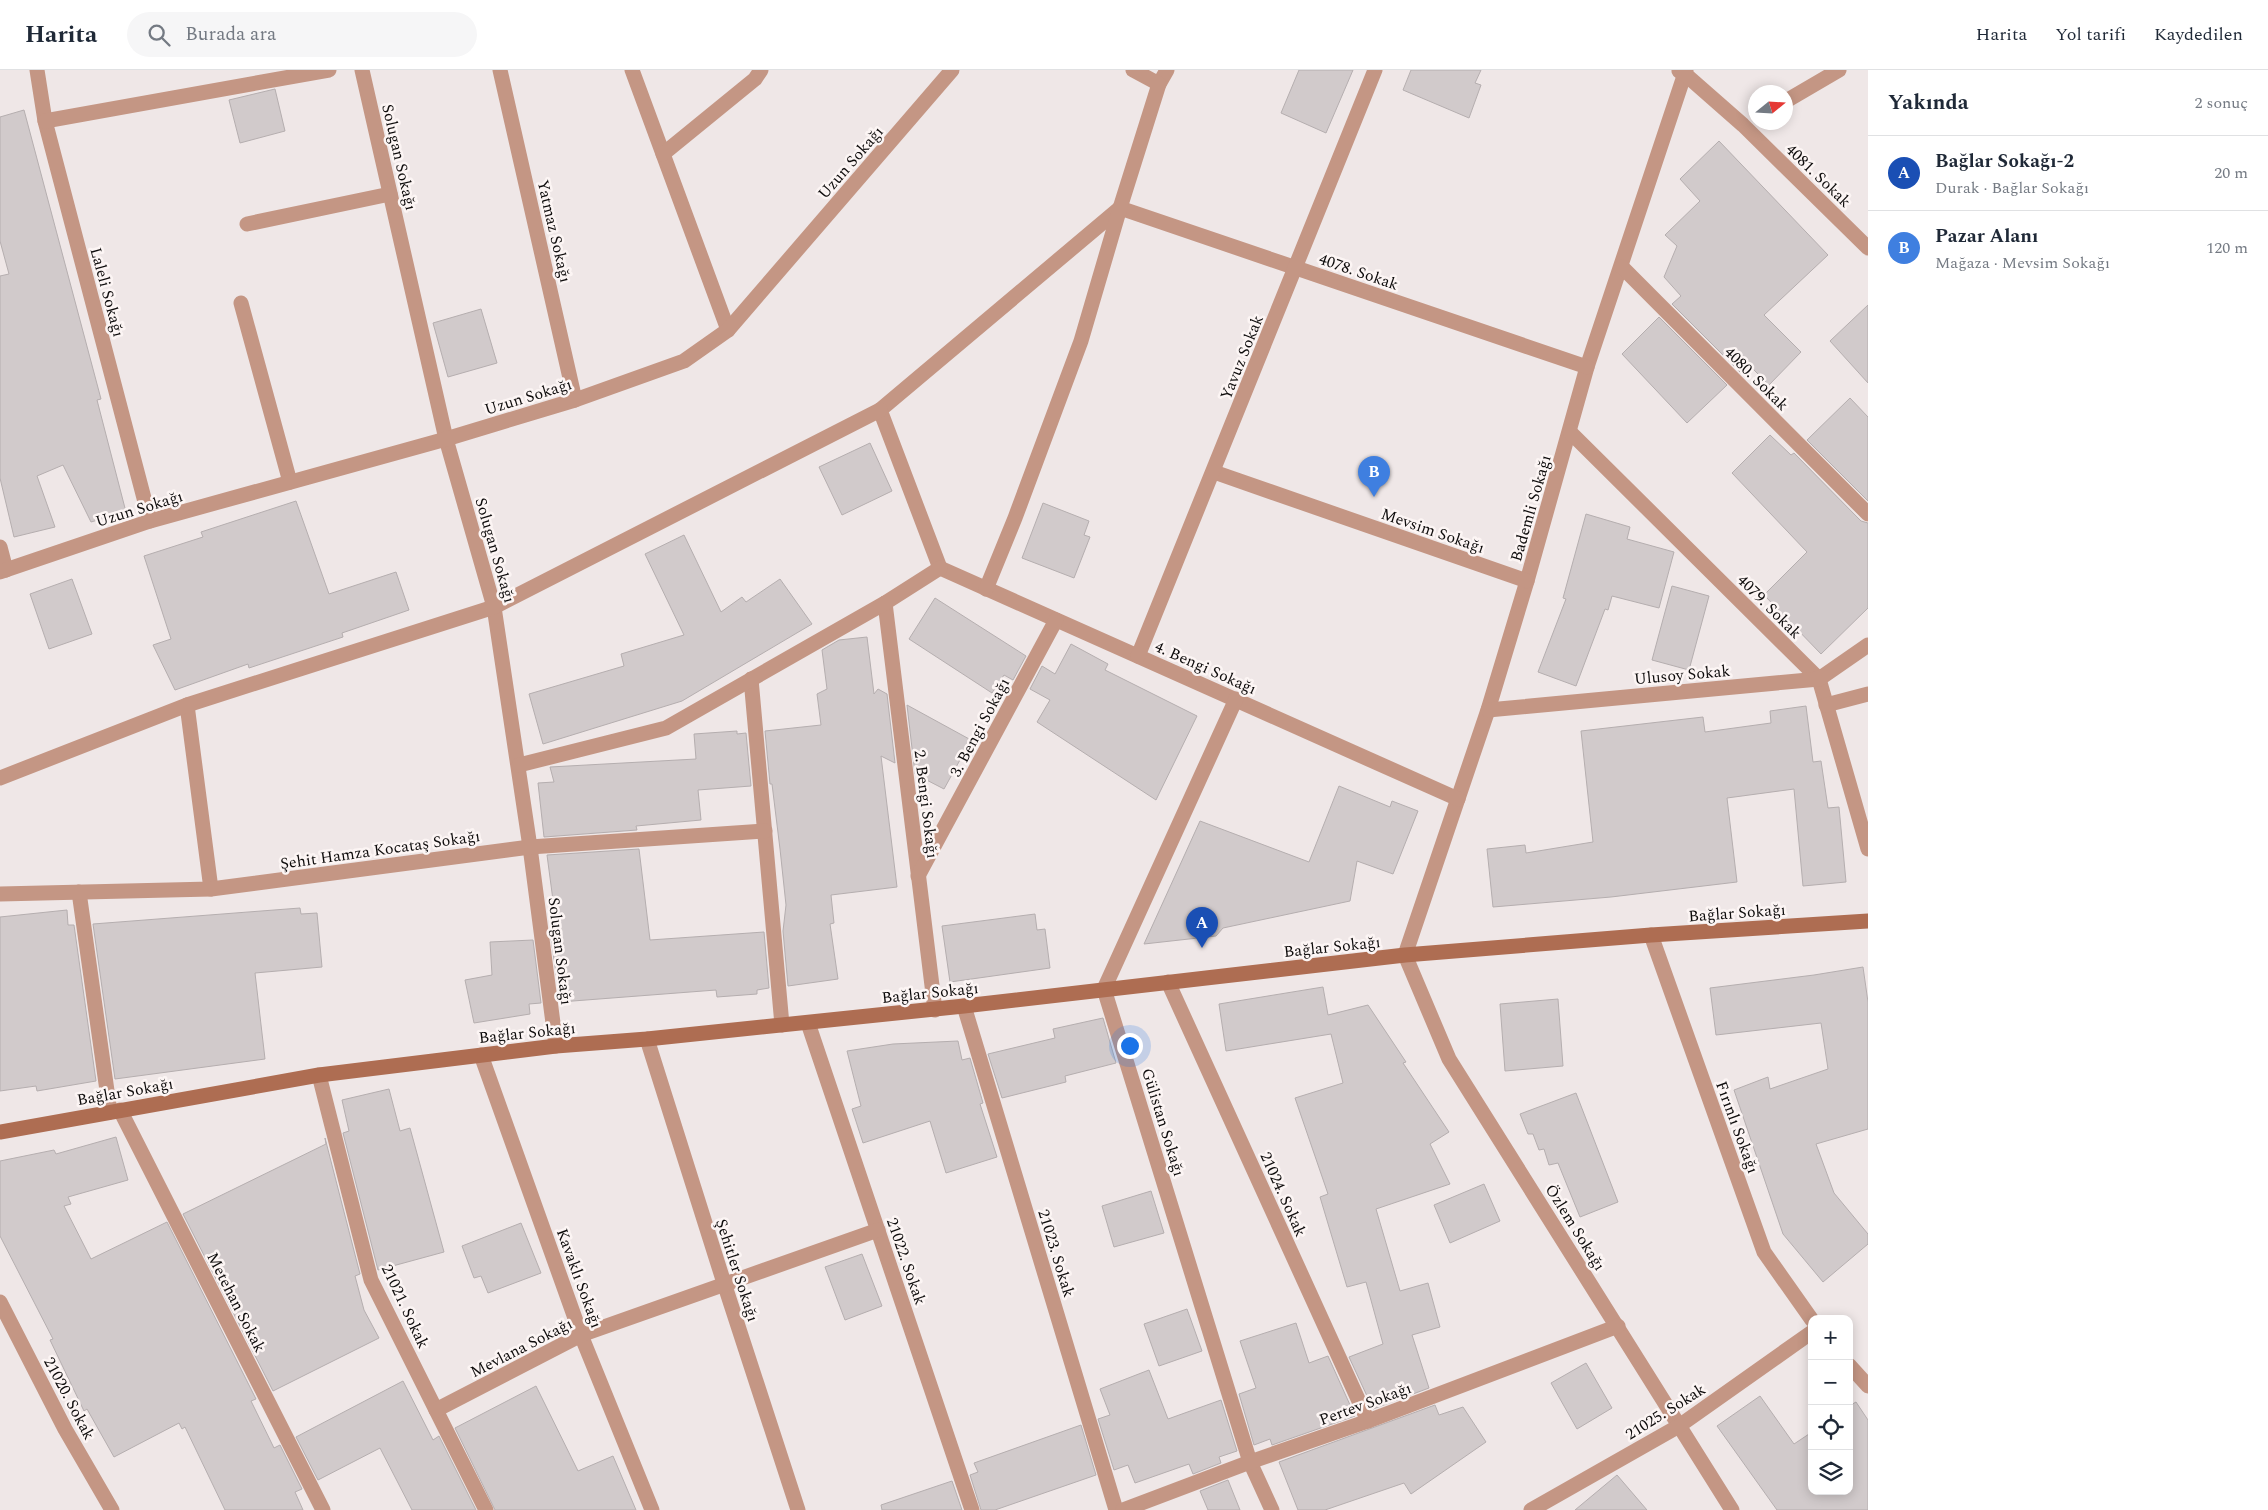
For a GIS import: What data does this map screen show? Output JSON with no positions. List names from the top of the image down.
{
  "streets": {
    "main road": ["Bağlar Sokağı"],
    "street": [
      "Solugan Sokağı",
      "Uzun Sokağı",
      "4081. Sokak",
      "Yatmaz Sokağı",
      "4078. Sokak",
      "Laleli Sokağı",
      "Yavuz Sokak",
      "4080. Sokak",
      "Bademli Sokağı",
      "Mevsim Sokağı",
      "4079. Sokak",
      "4. Bengi Sokağı",
      "Ulusoy Sokak",
      "3. Bengi Sokağı",
      "2. Bengi Sokağı",
      "Şehit Hamza Kocataş Sokağı",
      "Gülistan Sokağı",
      "Fırınlı Sokağı",
      "21024. Sokak",
      "Özlem Sokağı",
      "21023. Sokak",
      "21022. Sokak",
      "Şehitler Sokağı",
      "Kavaklı Sokağı",
      "Metehan Sokak",
      "21021. Sokak",
      "Mevlana Sokağı",
      "21020. Sokak",
      "Pertev Sokağı",
      "21025. Sokak"
    ]
  },
  "crossings": [
    ["Solugan Sokağı", "Uzun Sokağı"],
    ["Solugan Sokağı", "Şehit Hamza Kocataş Sokağı"],
    ["Solugan Sokağı", "Bağlar Sokağı"],
    ["Uzun Sokağı", "Yatmaz Sokağı"],
    ["Uzun Sokağı", "Laleli Sokağı"],
    ["4081. Sokak", "Bademli Sokağı"],
    ["4078. Sokak", "Yavuz Sokak"],
    ["4078. Sokak", "Bademli Sokağı"],
    ["Yavuz Sokak", "Mevsim Sokağı"],
    ["Yavuz Sokak", "4. Bengi Sokağı"],
    ["4080. Sokak", "Bademli Sokağı"],
    ["Bademli Sokağı", "Mevsim Sokağı"],
    ["Bademli Sokağı", "4079. Sokak"],
    ["Bademli Sokağı", "4. Bengi Sokağı"],
    ["Bademli Sokağı", "Ulusoy Sokak"],
    ["Bademli Sokağı", "Bağlar Sokağı"],
    ["Bademli Sokağı", "Özlem Sokağı"],
    ["4079. Sokak", "Ulusoy Sokak"],
    ["4. Bengi Sokağı", "3. Bengi Sokağı"],
    ["3. Bengi Sokağı", "2. Bengi Sokağı"],
    ["2. Bengi Sokağı", "Bağlar Sokağı"],
    ["Şehit Hamza Kocataş Sokağı", "Metehan Sokak"],
    ["Bağlar Sokağı", "Gülistan Sokağı"],
    ["Bağlar Sokağı", "Fırınlı Sokağı"],
    ["Bağlar Sokağı", "21024. Sokak"],
    ["Bağlar Sokağı", "Özlem Sokağı"],
    ["Bağlar Sokağı", "21023. Sokak"],
    ["Bağlar Sokağı", "21022. Sokak"],
    ["Bağlar Sokağı", "Şehitler Sokağı"],
    ["Bağlar Sokağı", "Kavaklı Sokağı"],
    ["Bağlar Sokağı", "Metehan Sokak"],
    ["Bağlar Sokağı", "21021. Sokak"],
    ["Gülistan Sokağı", "Pertev Sokağı"],
    ["21024. Sokak", "Pertev Sokağı"],
    ["Özlem Sokağı", "Pertev Sokağı"],
    ["Özlem Sokağı", "21025. Sokak"],
    ["21022. Sokak", "Mevlana Sokağı"],
    ["Şehitler Sokağı", "Mevlana Sokağı"],
    ["Kavaklı Sokağı", "Mevlana Sokağı"],
    ["21021. Sokak", "Mevlana Sokağı"]
  ],
  "north": "right",
  "page": {
    "header": "Harita",
    "search": "Burada ara",
    "nav": ["Harita", "Yol tarifi", "Kaydedilen"],
    "heading": ["Yakında", "2 sonuç"],
    "list": [
      {
        "mark": "A",
        "name": "Bağlar Sokağı-2",
        "note": "Durak · Bağlar Sokağı",
        "value": "20 m"
      },
      {
        "mark": "B",
        "name": "Pazar Alanı",
        "note": "Mağaza · Mevsim Sokağı",
        "value": "120 m"
      }
    ],
    "pins": ["B", "A"],
    "map_buttons": ["+", "−"]
  }
}
